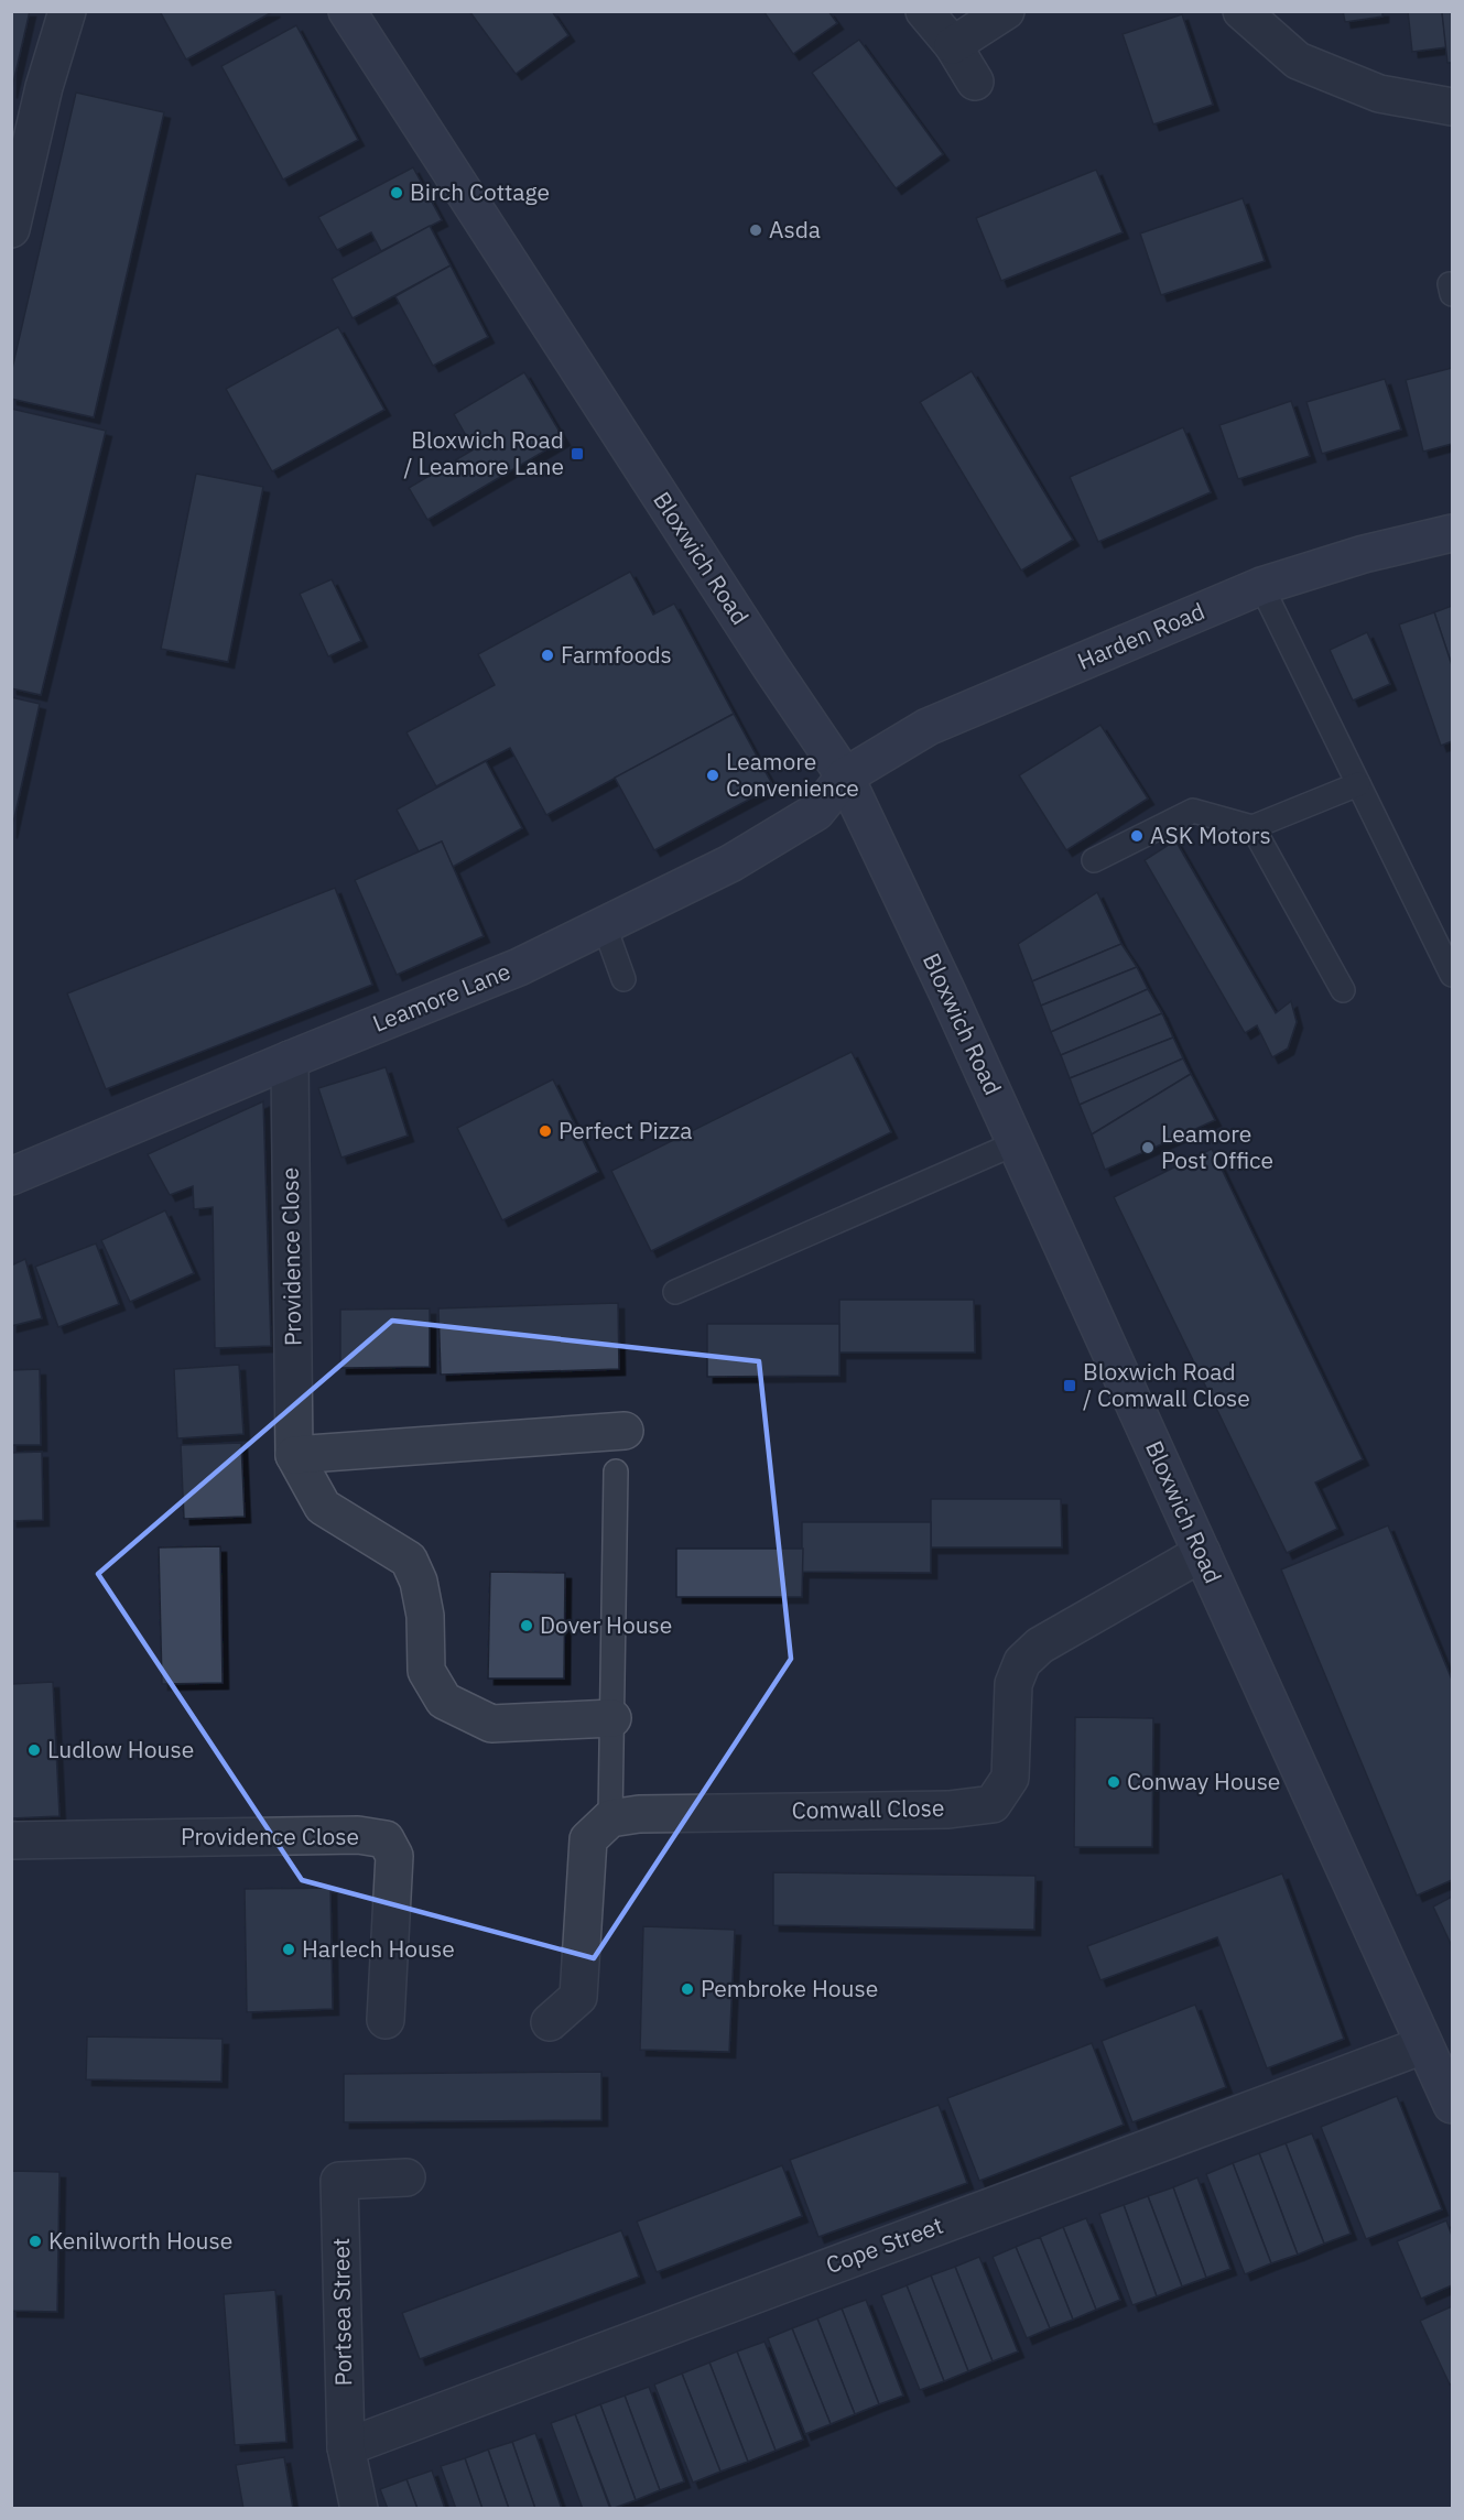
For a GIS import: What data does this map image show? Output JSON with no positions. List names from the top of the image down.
{
  "streets": {
    "main road": ["Bloxwich Road", "Harden Road", "Leamore Lane"],
    "street": [
      "Providence Close",
      "Comwall Close",
      "Cope Street",
      "Portsea Street"
    ]
  },
  "crossings": [
    ["Bloxwich Road", "Harden Road"],
    ["Bloxwich Road", "Leamore Lane"],
    ["Bloxwich Road", "Comwall Close"],
    ["Bloxwich Road", "Cope Street"],
    ["Harden Road", "Leamore Lane"],
    ["Leamore Lane", "Providence Close"],
    ["Cope Street", "Portsea Street"]
  ],
  "places": {
    "other": [
      "Birch Cottage",
      "Asda",
      "Farmfoods",
      "Leamore Convenience",
      "ASK Motors",
      "Perfect Pizza",
      "Leamore Post Office",
      "Dover House",
      "Ludlow House",
      "Conway House",
      "Harlech House",
      "Pembroke House",
      "Kenilworth House"
    ],
    "transit": ["Bloxwich Road / Leamore Lane", "Bloxwich Road / Comwall Close"]
  }
}
